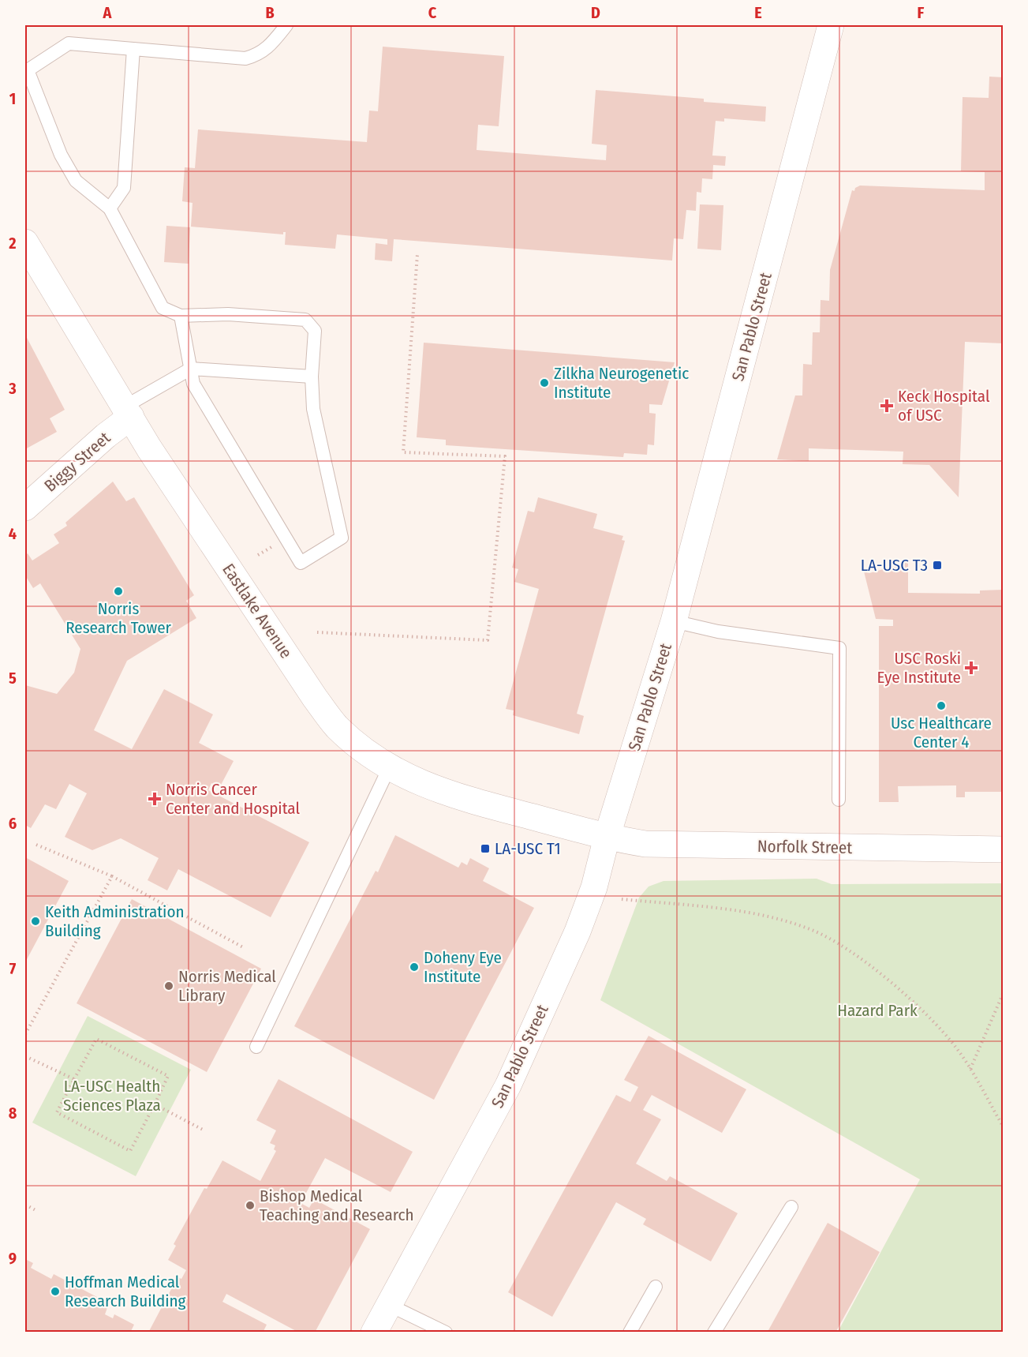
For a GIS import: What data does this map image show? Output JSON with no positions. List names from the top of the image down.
{
  "streets": {
    "street": [
      "San Pablo Street",
      "Biggy Street",
      "Eastlake Avenue",
      "Norfolk Street"
    ]
  },
  "crossings": [
    ["San Pablo Street", "Eastlake Avenue"],
    ["San Pablo Street", "Norfolk Street"],
    ["Biggy Street", "Eastlake Avenue"],
    ["Eastlake Avenue", "Norfolk Street"]
  ],
  "parks": ["Hazard Park", "LA-USC Health Sciences Plaza"],
  "places": {
    "other": [
      "Zilkha Neurogenetic Institute",
      "Norris Research Tower",
      "Usc Healthcare Center 4",
      "Keith Administration Building",
      "Doheny Eye Institute",
      "Norris Medical Library",
      "Bishop Medical Teaching and Research",
      "Hoffman Medical Research Building"
    ],
    "health": ["Keck Hospital of USC", "USC Roski Eye Institute", "Norris Cancer Center and Hospital"],
    "transit": ["LA-USC T3", "LA-USC T1"]
  },
  "grid": {
    "columns": [
      "A",
      "B",
      "C",
      "D",
      "E",
      "F"
    ],
    "rows": [
      "1",
      "2",
      "3",
      "4",
      "5",
      "6",
      "7",
      "8",
      "9"
    ]
  }
}
